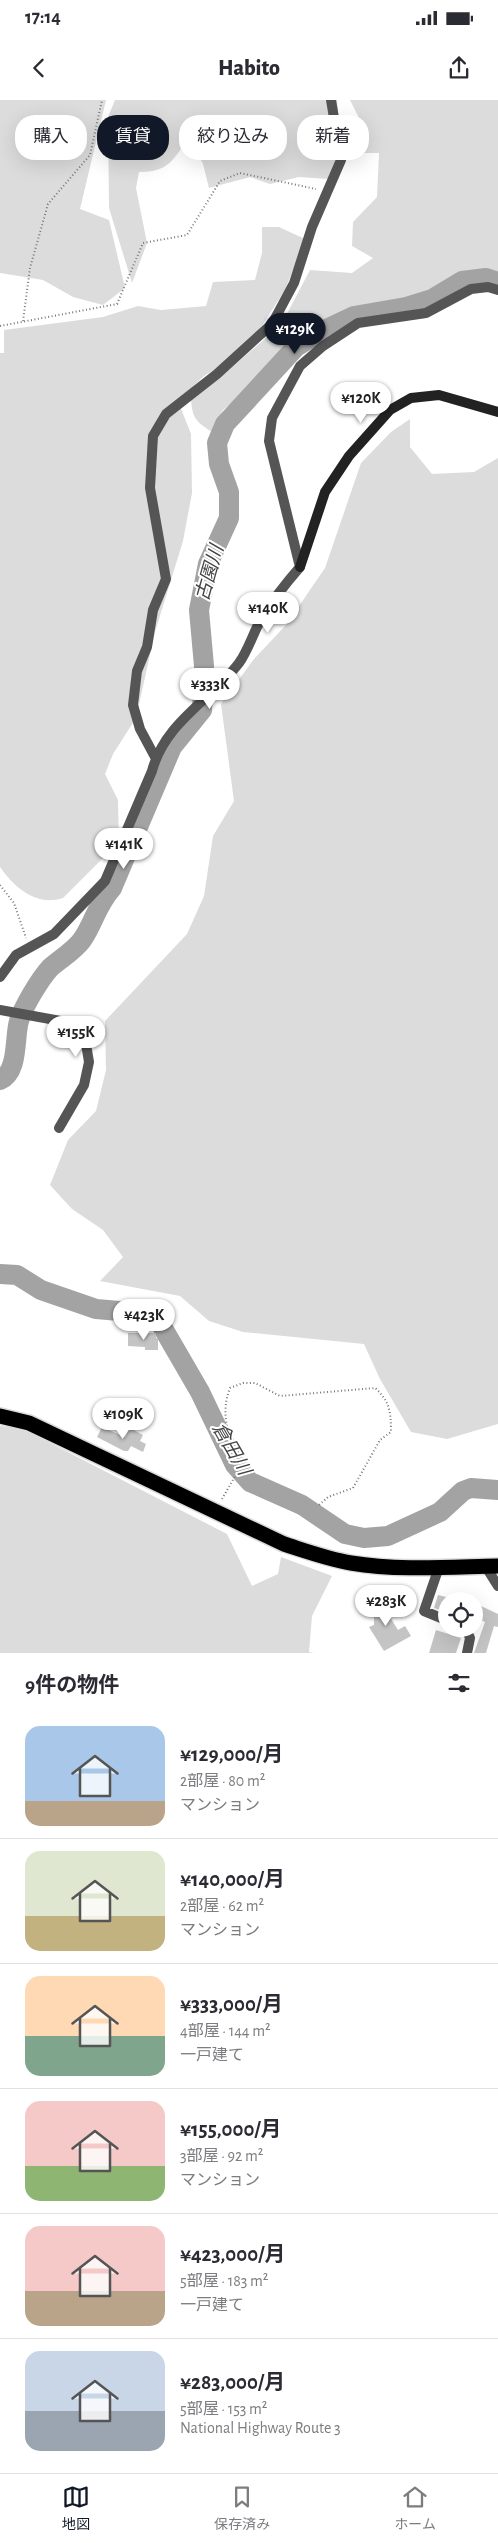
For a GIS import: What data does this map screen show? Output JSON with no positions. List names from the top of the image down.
{
  "water": ["古園川", "倉田川"],
  "page": {
    "status": "17:14",
    "header": "Habito",
    "chip": [
      "購入",
      "賃貸",
      "絞り込み",
      "新着"
    ],
    "price": [
      "¥129K",
      "¥120K",
      "¥140K",
      "¥333K",
      "¥141K",
      "¥155K",
      "¥423K",
      "¥109K",
      "¥283K"
    ],
    "heading": "9件の物件",
    "list": [
      {
        "name": "¥129,000/月",
        "note": "2部屋 · 80 m² · マンション"
      },
      {
        "name": "¥140,000/月",
        "note": "2部屋 · 62 m² · マンション"
      },
      {
        "name": "¥333,000/月",
        "note": "4部屋 · 144 m² · 一戸建て"
      },
      {
        "name": "¥155,000/月",
        "note": "3部屋 · 92 m² · マンション"
      },
      {
        "name": "¥423,000/月",
        "note": "5部屋 · 183 m² · 一戸建て"
      },
      {
        "name": "¥283,000/月",
        "note": "5部屋 · 153 m² · National Highway Route 3"
      }
    ],
    "tabs": ["地図", "保存済み", "ホーム"]
  }
}
